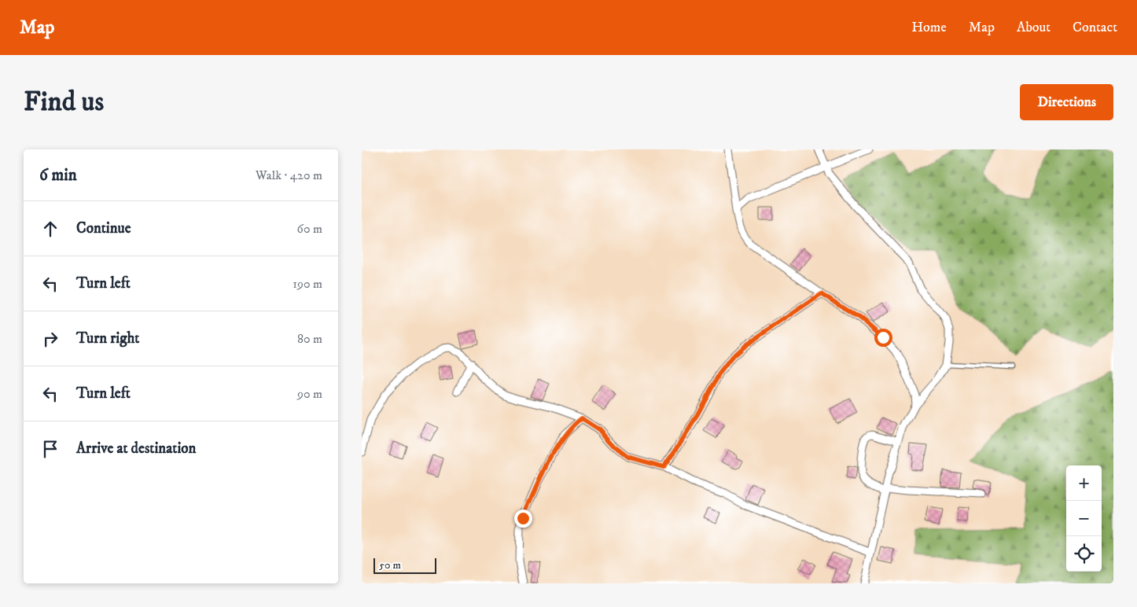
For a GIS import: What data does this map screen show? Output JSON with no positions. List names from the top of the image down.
{
  "scale_bar": "50 m",
  "page": {
    "header": "Map",
    "nav": [
      "Home",
      "Map",
      "About",
      "Contact"
    ],
    "buttons": "Directions",
    "title": "Find us",
    "heading": ["6 min", "Walk · 420 m"],
    "list": [
      ["Continue", "60 m"],
      ["Turn left", "190 m"],
      ["Turn right", "80 m"],
      ["Turn left", "90 m"],
      "Arrive at destination"
    ],
    "map_buttons": ["+", "−"],
    "scale": "50 m"
  }
}
